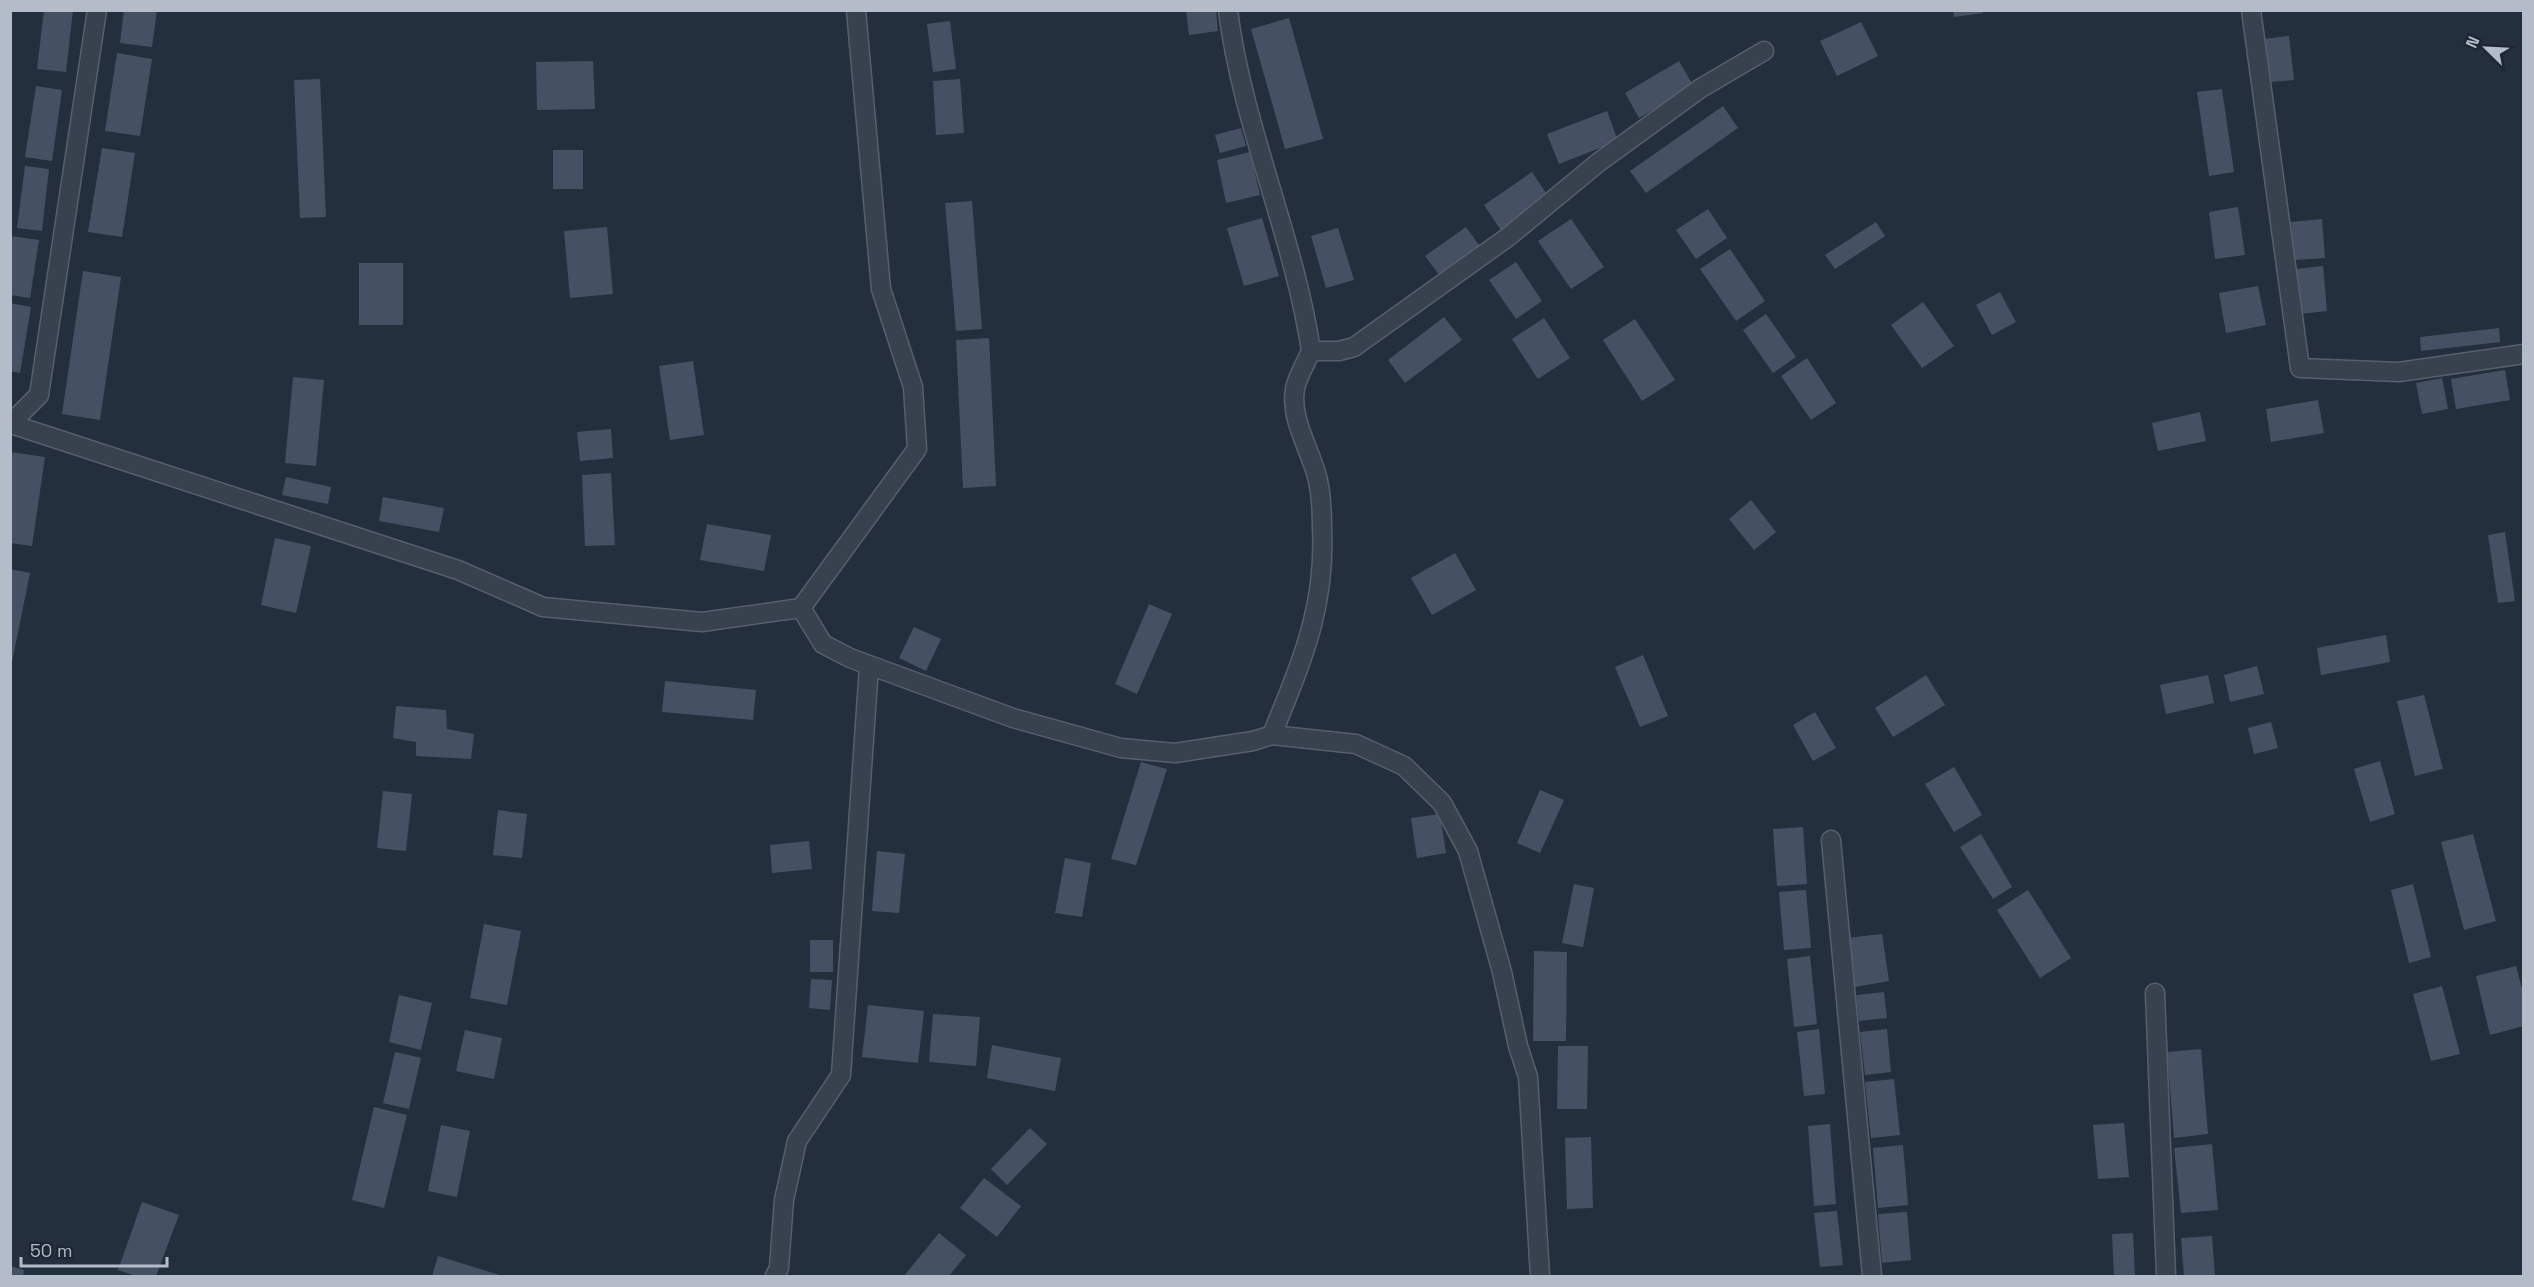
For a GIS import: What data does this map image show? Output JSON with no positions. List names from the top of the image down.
{
  "scale_bar": "50 m",
  "north": "top left"
}
